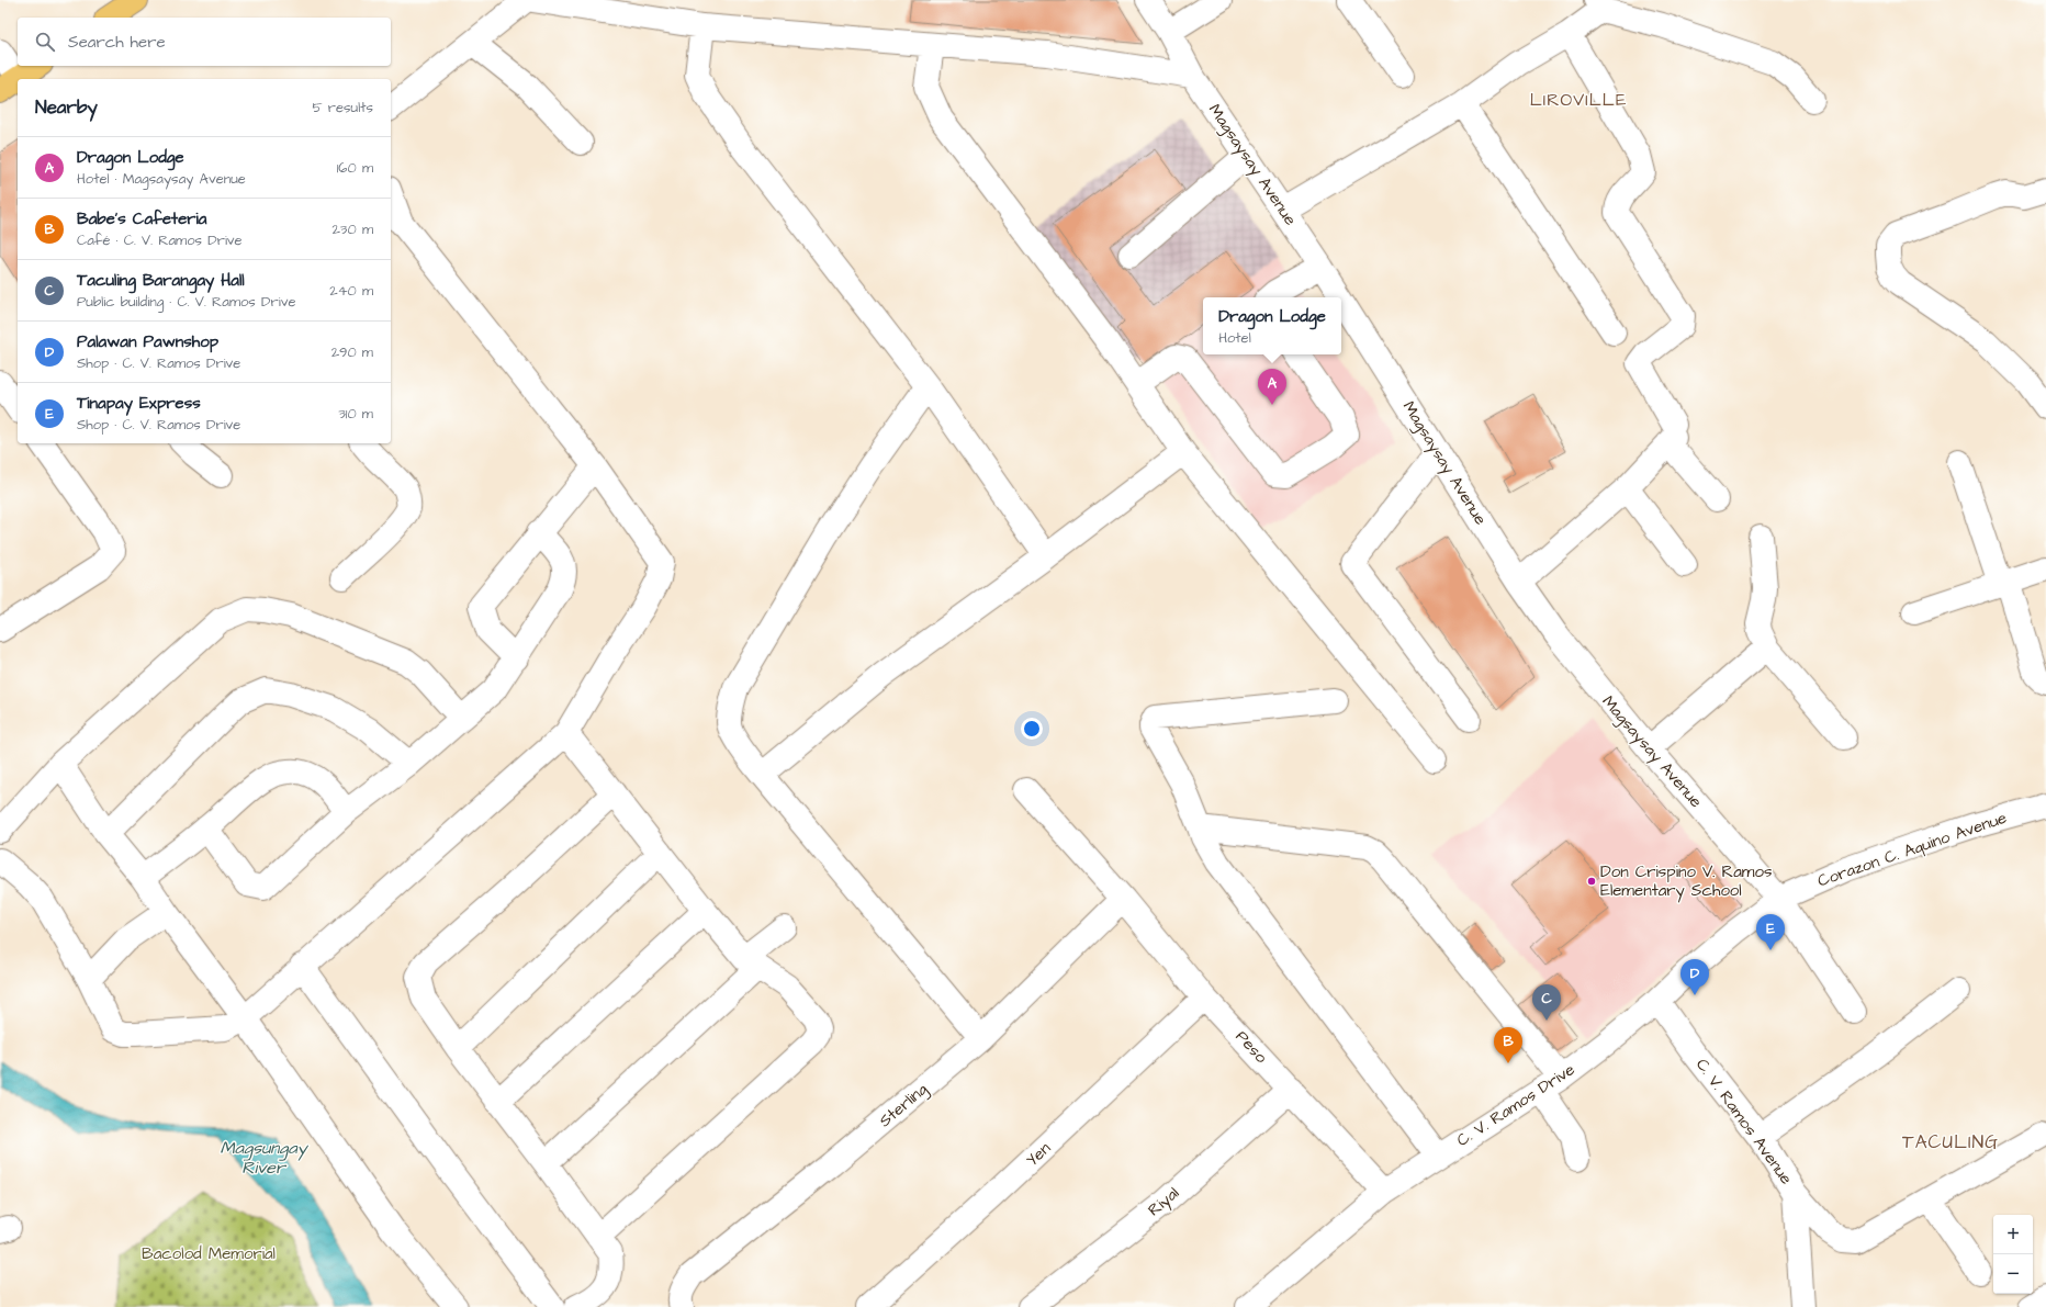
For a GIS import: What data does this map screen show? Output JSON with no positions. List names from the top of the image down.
{
  "streets": {
    "street": [
      "Magsaysay Avenue",
      "Corazon C. Aquino Avenue",
      "Peso",
      "Sterling",
      "C. V. Ramos Drive",
      "C. V. Ramos Avenue",
      "Yen",
      "Riyal"
    ]
  },
  "crossings": [
    ["Magsaysay Avenue", "Corazon C. Aquino Avenue"],
    ["Magsaysay Avenue", "C. V. Ramos Drive"],
    ["Corazon C. Aquino Avenue", "C. V. Ramos Drive"],
    ["Peso", "Sterling"],
    ["Peso", "C. V. Ramos Drive"],
    ["Peso", "Yen"],
    ["Peso", "Riyal"],
    ["C. V. Ramos Drive", "C. V. Ramos Avenue"]
  ],
  "districts": ["LIROVILLE", "TACULING"],
  "water": ["Magsungay River"],
  "parks": ["Bacolod Memorial"],
  "places": ["Don Crispino V. Ramos Elementary School"],
  "page": {
    "search": "Search here",
    "heading": ["Nearby", "5 results"],
    "list": [
      {
        "mark": "A",
        "name": "Dragon Lodge",
        "note": "Hotel · Magsaysay Avenue",
        "value": "160 m"
      },
      {
        "mark": "B",
        "name": "Babe’s Cafeteria",
        "note": "Café · C. V. Ramos Drive",
        "value": "230 m"
      },
      {
        "mark": "C",
        "name": "Taculing Barangay Hall",
        "note": "Public building · C. V. Ramos Drive",
        "value": "240 m"
      },
      {
        "mark": "D",
        "name": "Palawan Pawnshop",
        "note": "Shop · C. V. Ramos Drive",
        "value": "290 m"
      },
      {
        "mark": "E",
        "name": "Tinapay Express",
        "note": "Shop · C. V. Ramos Drive",
        "value": "310 m"
      }
    ],
    "popup": ["Dragon Lodge", "Hotel"],
    "pins": [
      "A",
      "E",
      "D",
      "C",
      "B"
    ],
    "map_buttons": ["+", "−"]
  }
}
